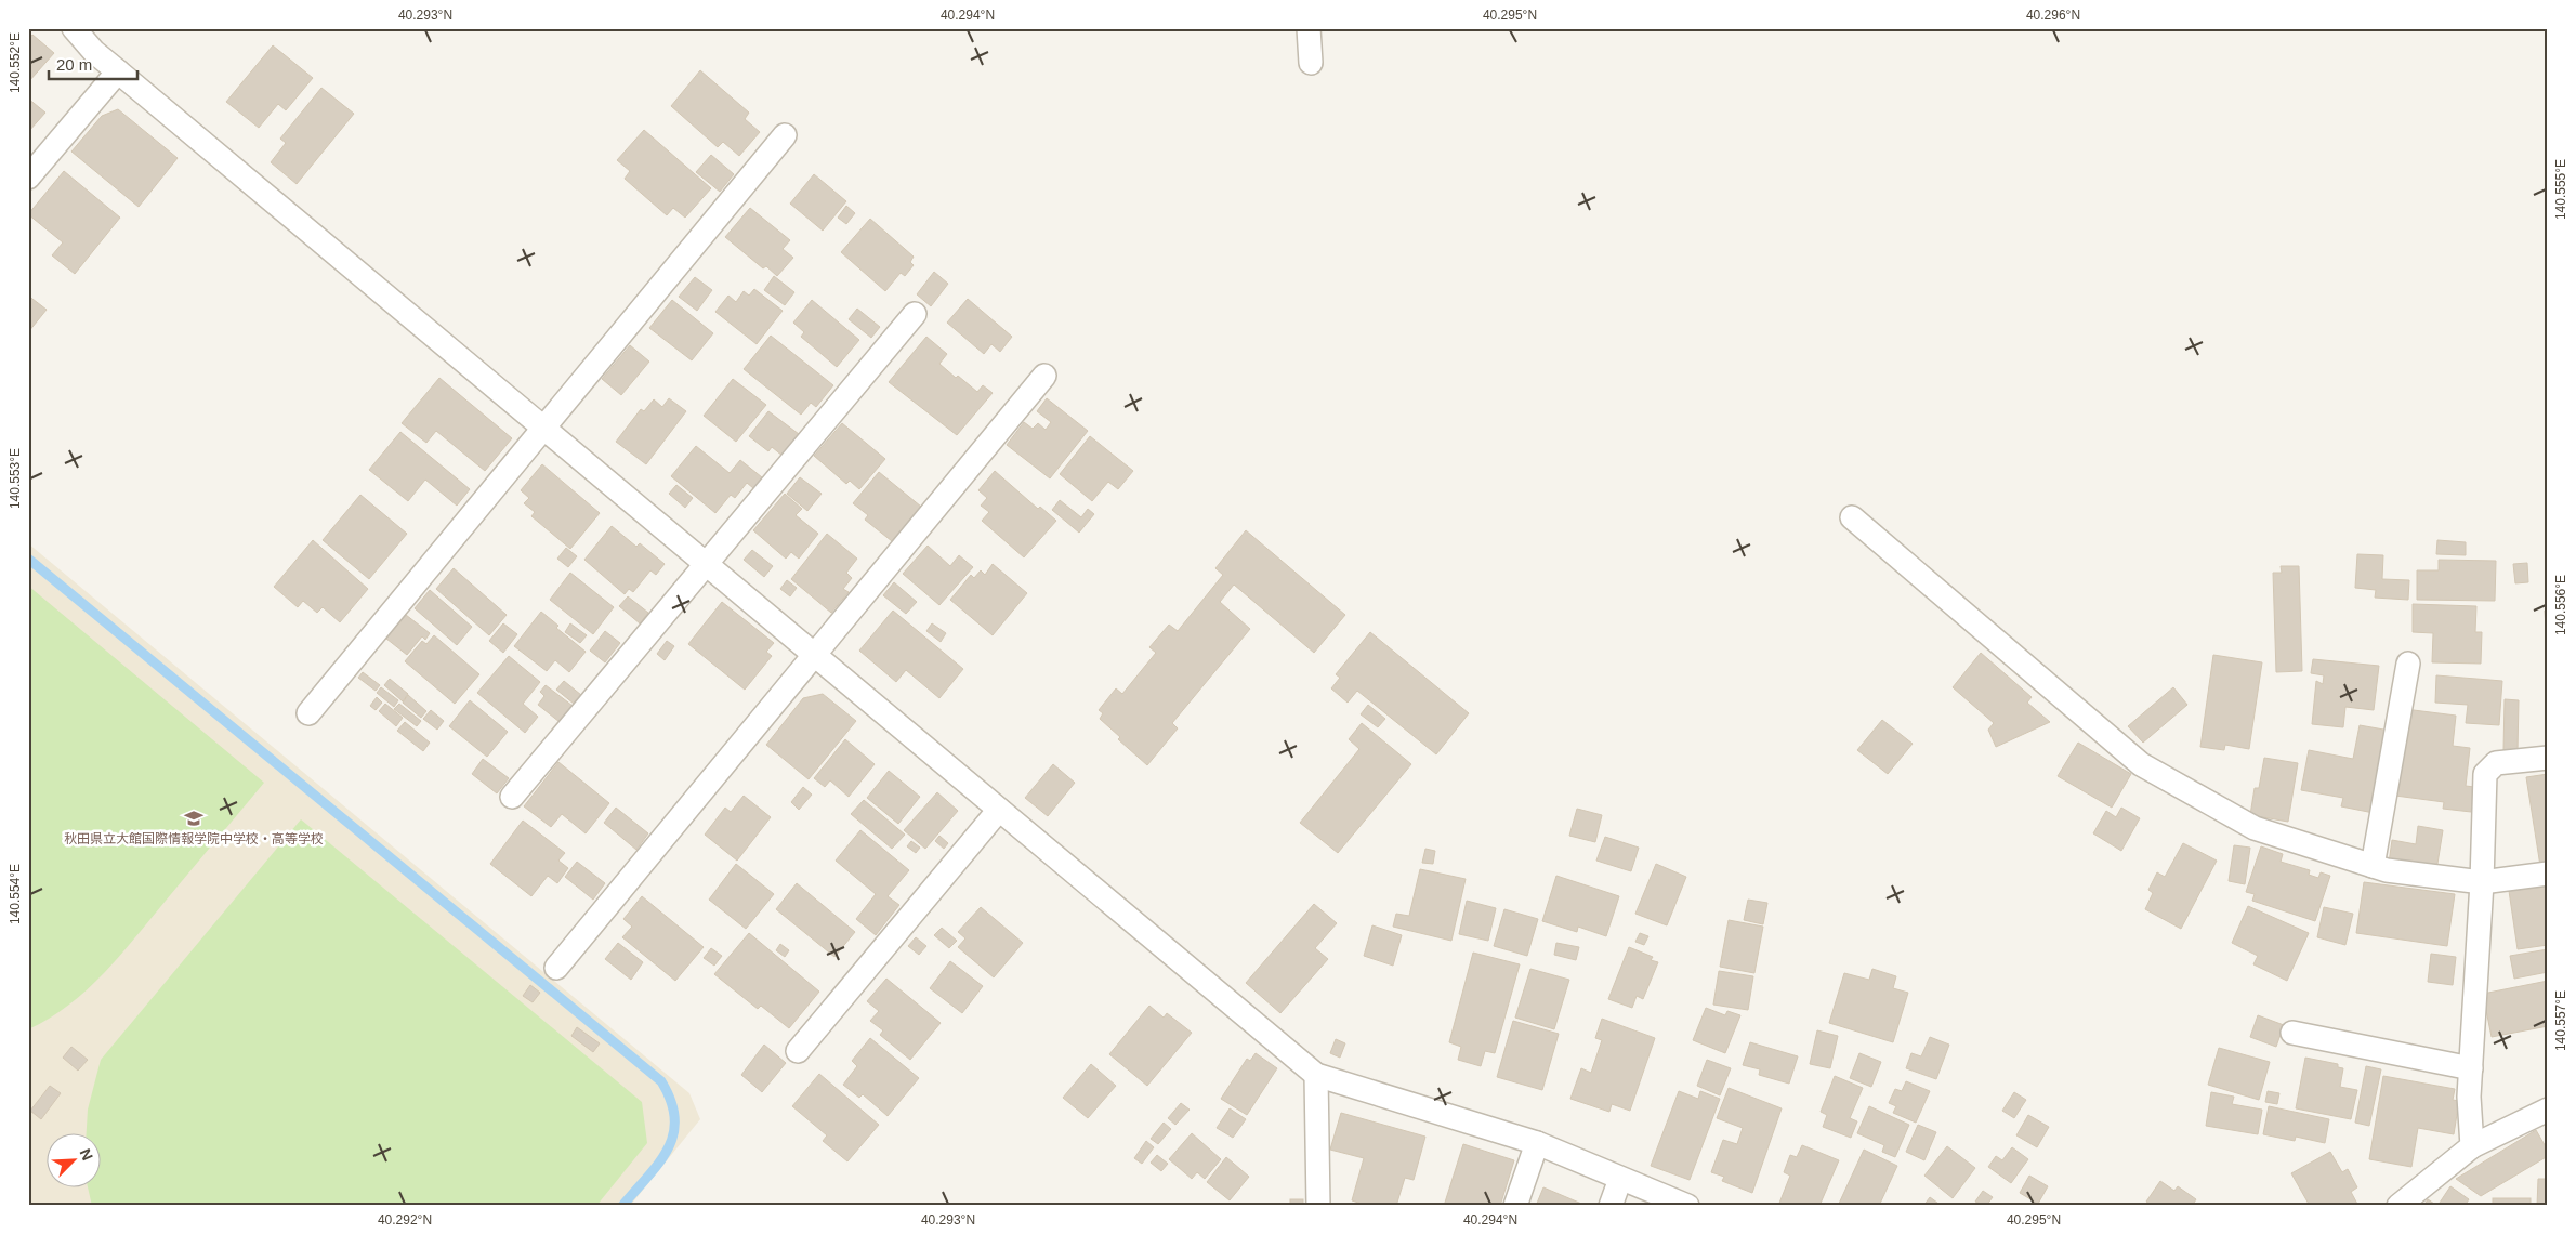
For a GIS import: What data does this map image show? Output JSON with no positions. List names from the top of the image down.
{
  "places": {
    "school or university": ["秋田県立大館国際情報学院中学校・高等学校"]
  },
  "scale_bar": "20 m",
  "north": "top right",
  "coordinates": [
    "40.293°N",
    "40.294°N",
    "40.295°N",
    "40.296°N",
    "140.552°E",
    "140.555°E",
    "140.553°E",
    "140.556°E",
    "140.554°E",
    "140.557°E",
    "40.292°N"
  ]
}
